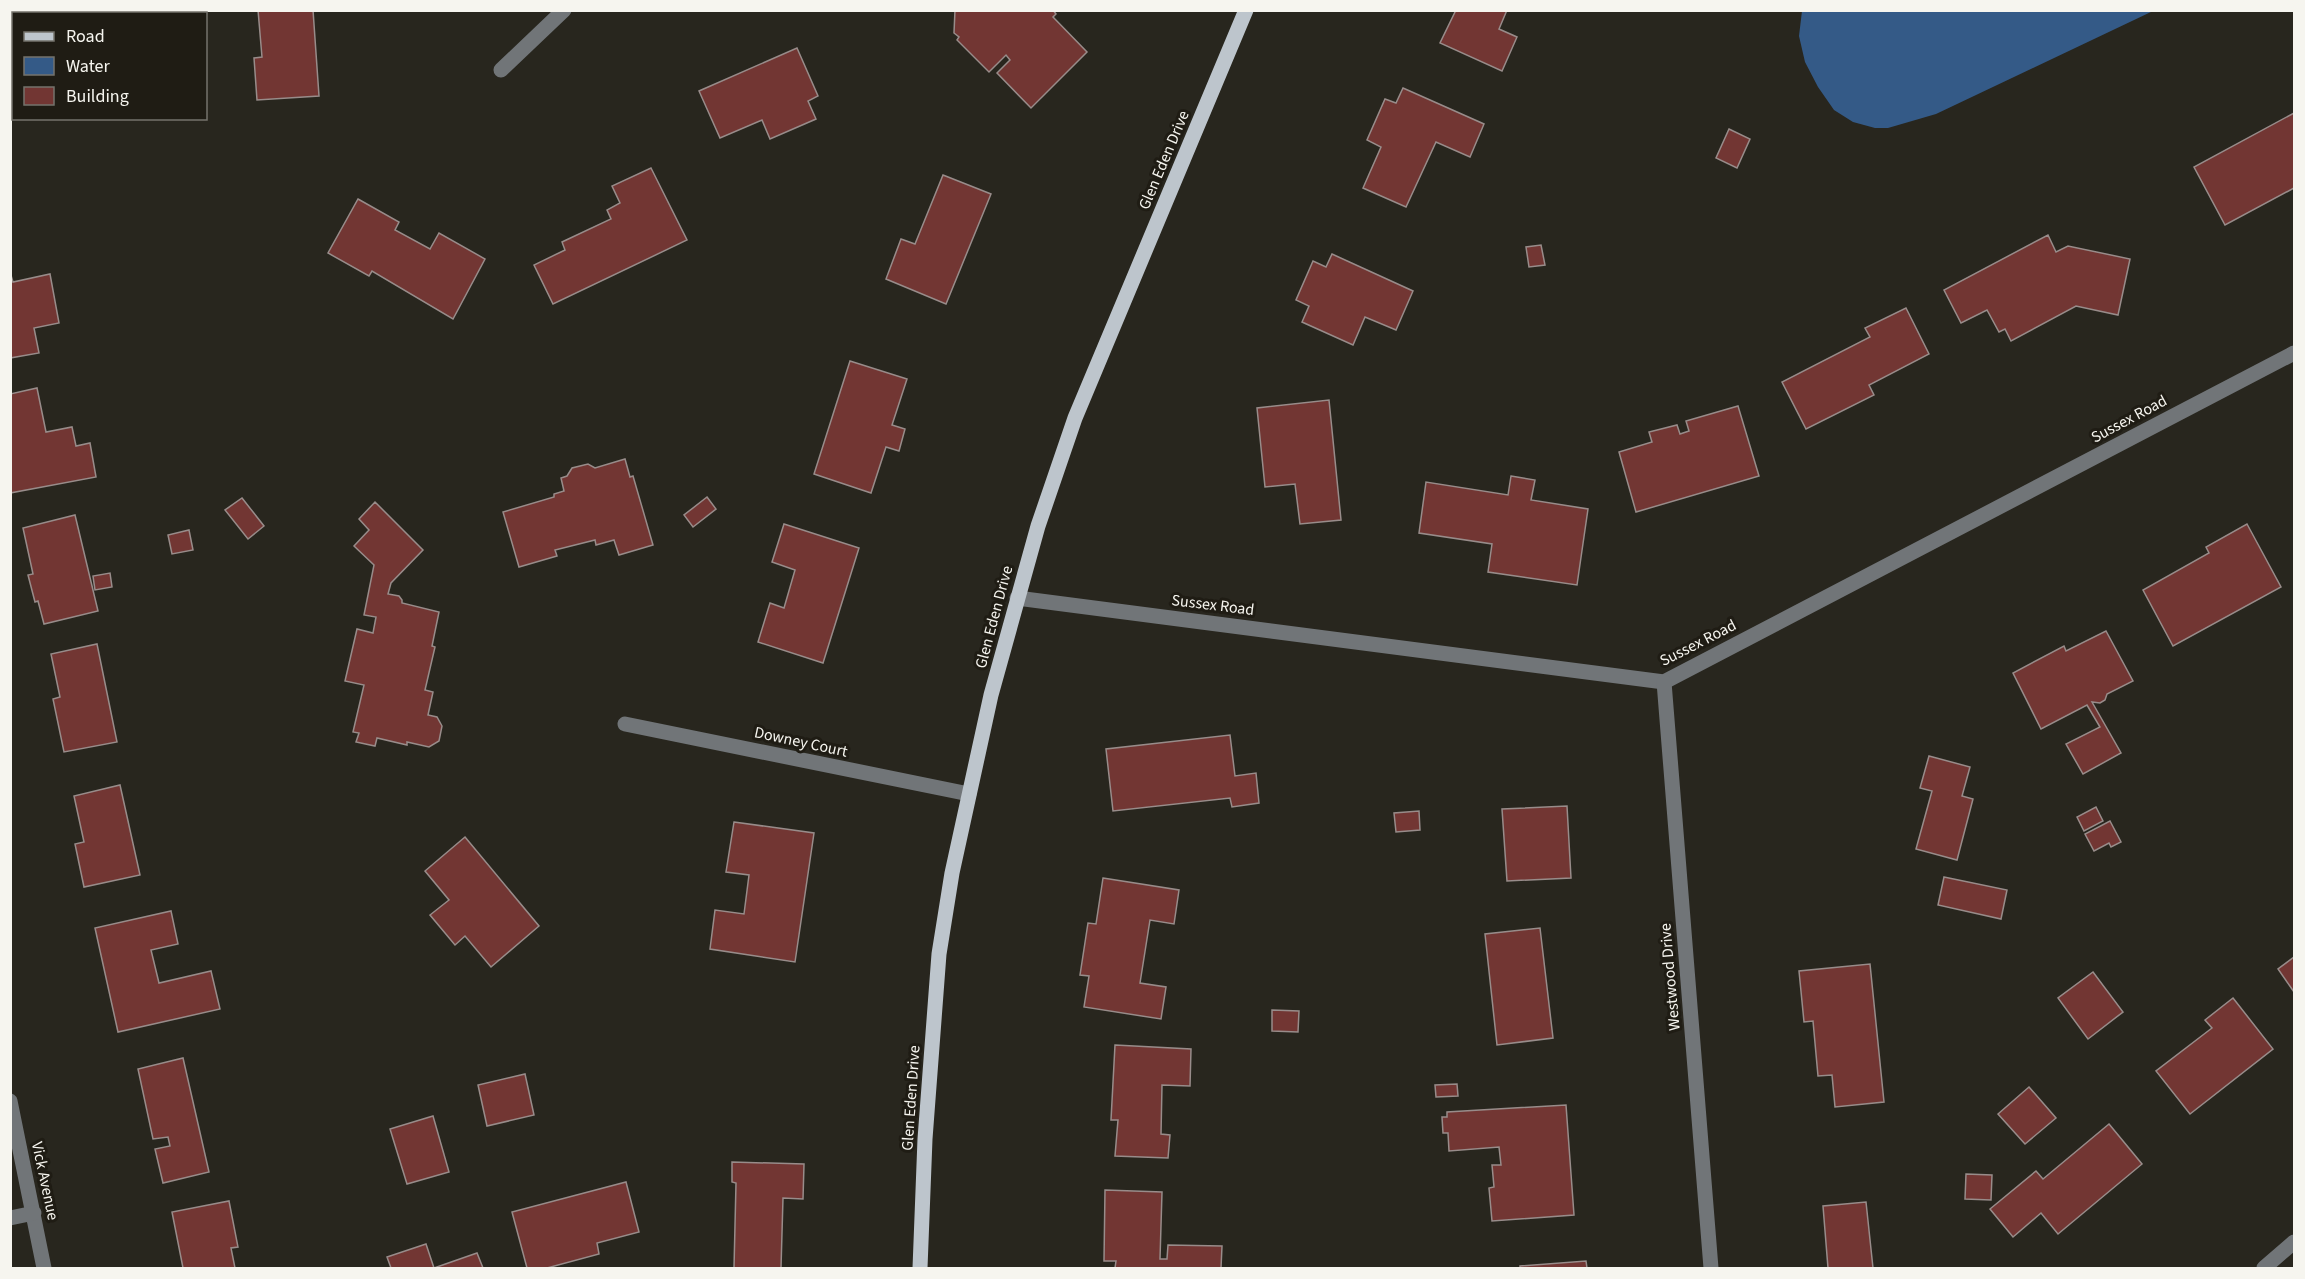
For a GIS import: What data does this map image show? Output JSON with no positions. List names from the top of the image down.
{
  "streets": {
    "main road": ["Glen Eden Drive"],
    "street": [
      "Sussex Road",
      "Downey Court",
      "Westwood Drive",
      "Vick Avenue"
    ]
  },
  "crossings": [
    ["Glen Eden Drive", "Sussex Road"],
    ["Glen Eden Drive", "Downey Court"],
    ["Sussex Road", "Westwood Drive"]
  ],
  "legend": ["Road", "Water", "Building"]
}
